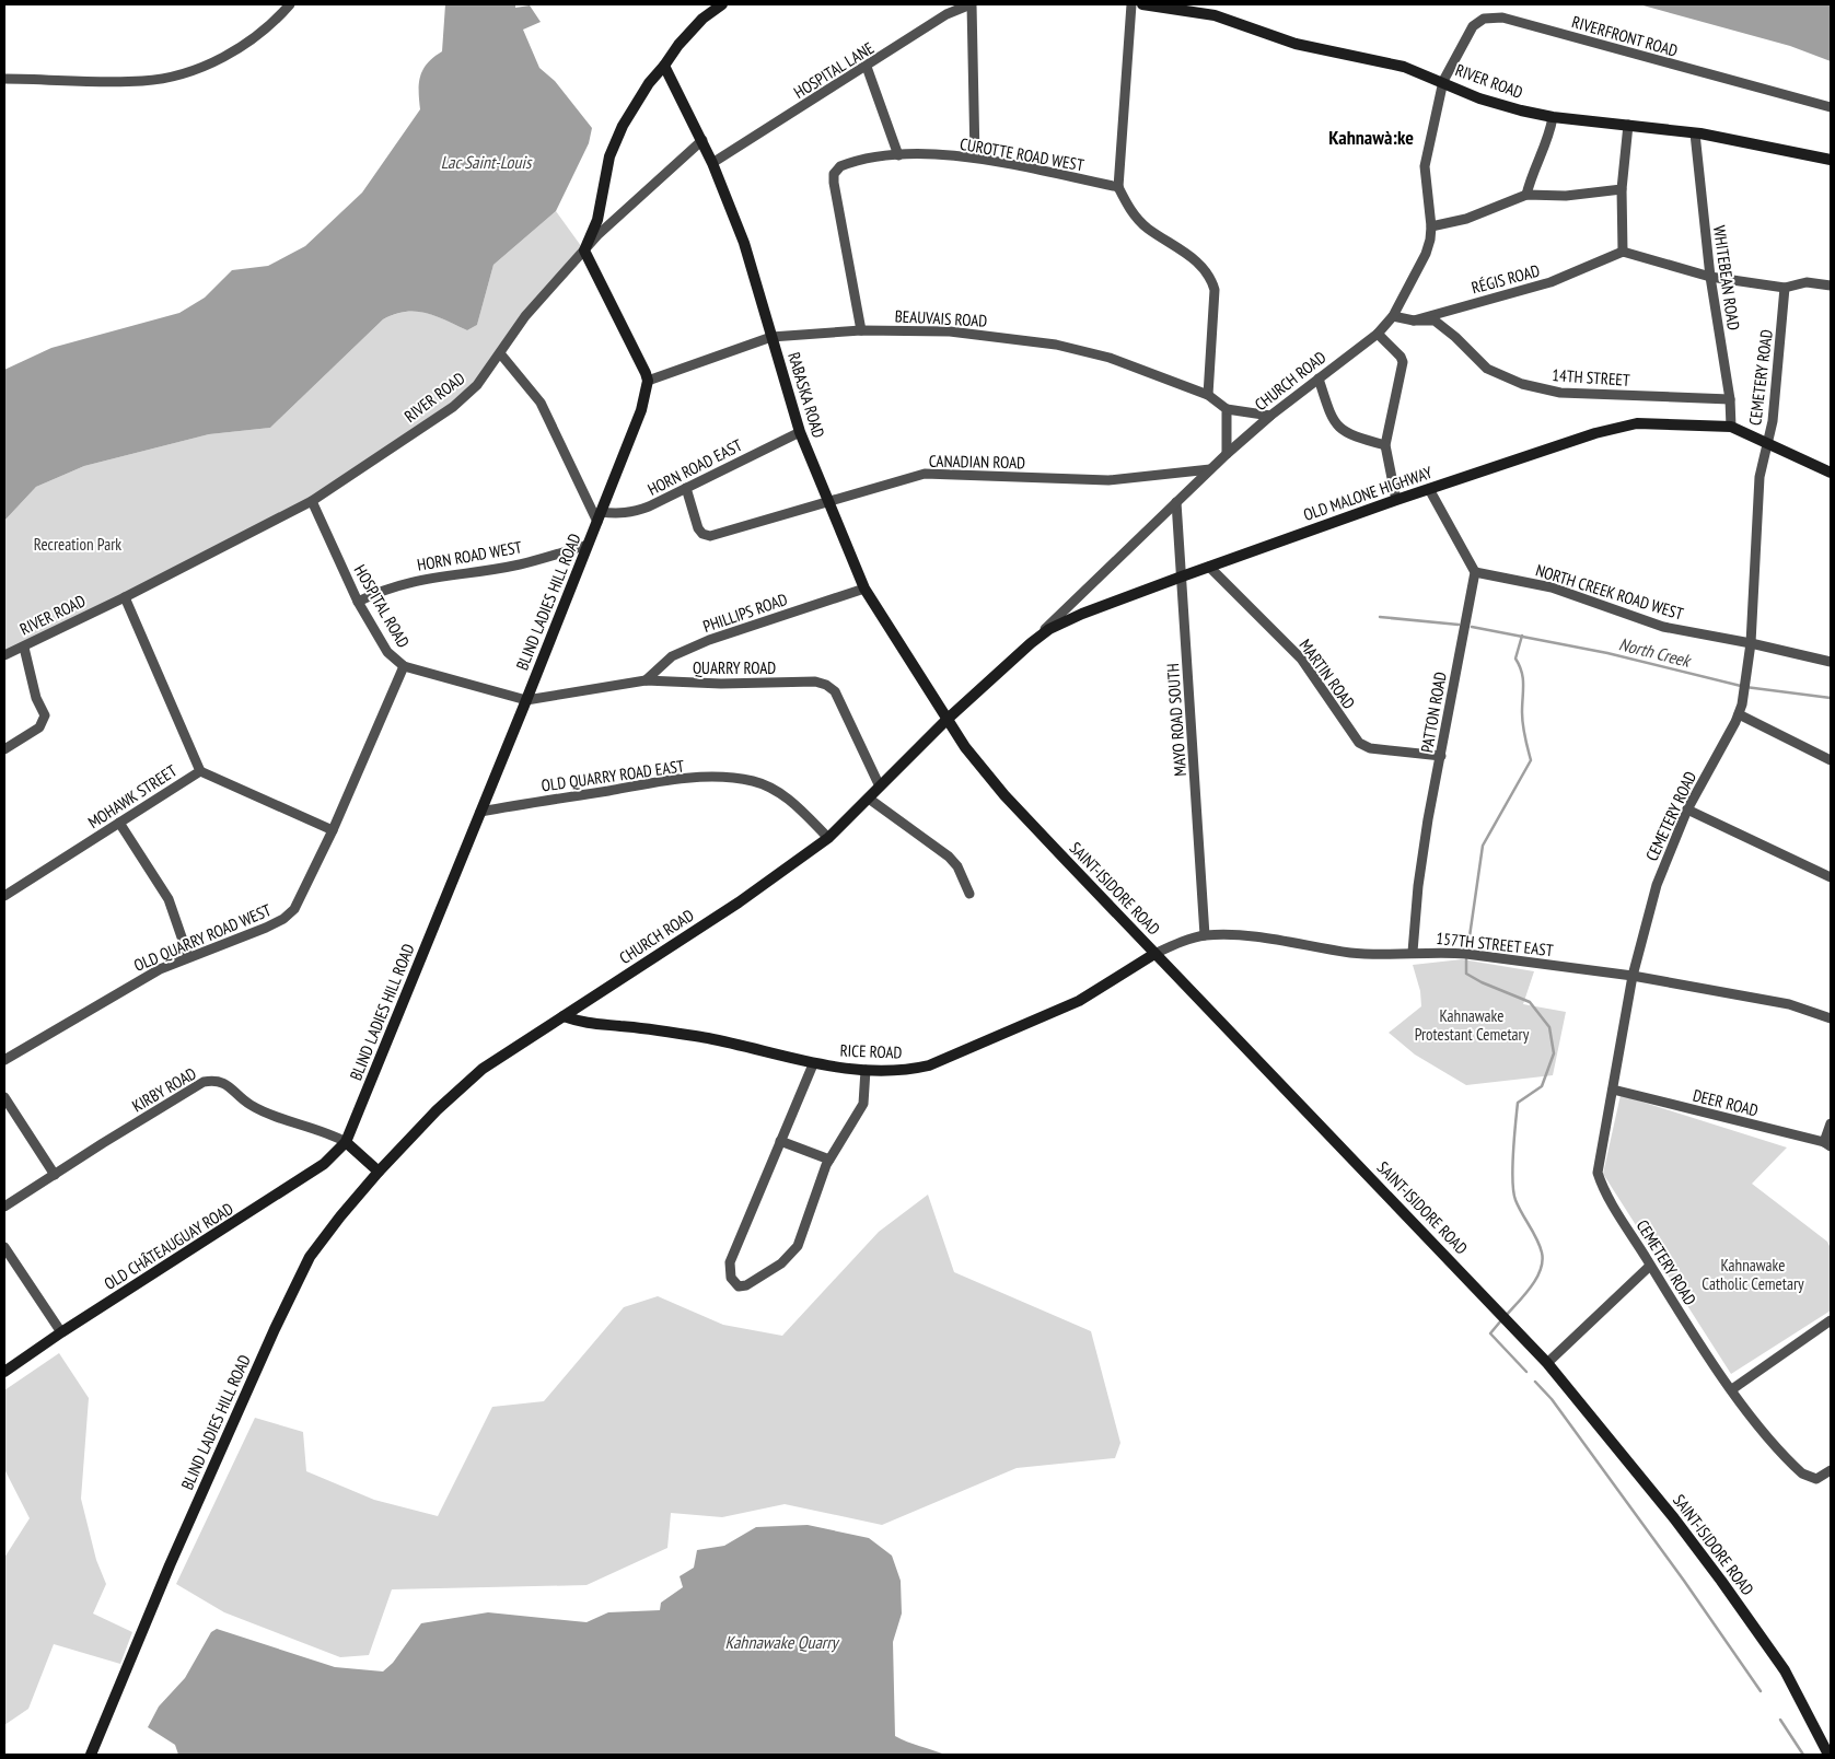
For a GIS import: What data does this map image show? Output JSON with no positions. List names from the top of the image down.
{
  "streets": {
    "street": [
      "RIVERFRONT ROAD",
      "HOSPITAL LANE",
      "RIVER ROAD",
      "CUROTTE ROAD WEST",
      "WHITEBEAN ROAD",
      "RÉGIS ROAD",
      "BEAUVAIS ROAD",
      "14TH STREET",
      "CEMETERY ROAD",
      "CHURCH ROAD",
      "RABASKA ROAD",
      "CANADIAN ROAD",
      "HORN ROAD EAST",
      "OLD MALONE HIGHWAY",
      "HORN ROAD WEST",
      "NORTH CREEK ROAD WEST",
      "BLIND LADIES HILL ROAD",
      "HOSPITAL ROAD",
      "PHILLIPS ROAD",
      "QUARRY ROAD",
      "MARTIN ROAD",
      "PATTON ROAD",
      "MAYO ROAD SOUTH",
      "OLD QUARRY ROAD EAST",
      "MOHAWK STREET",
      "SAINT-ISIDORE ROAD",
      "OLD QUARRY ROAD WEST",
      "157TH STREET EAST",
      "RICE ROAD",
      "KIRBY ROAD",
      "DEER ROAD",
      "OLD CHÂTEAUGUAY ROAD"
    ]
  },
  "crossings": [
    ["RIVERFRONT ROAD", "RIVER ROAD"],
    ["RIVERFRONT ROAD", "CHURCH ROAD"],
    ["HOSPITAL LANE", "RABASKA ROAD"],
    ["RIVER ROAD", "WHITEBEAN ROAD"],
    ["RIVER ROAD", "CHURCH ROAD"],
    ["RIVER ROAD", "RABASKA ROAD"],
    ["RIVER ROAD", "HOSPITAL ROAD"],
    ["RIVER ROAD", "MOHAWK STREET"],
    ["CUROTTE ROAD WEST", "BEAUVAIS ROAD"],
    ["WHITEBEAN ROAD", "14TH STREET"],
    ["WHITEBEAN ROAD", "OLD MALONE HIGHWAY"],
    ["RÉGIS ROAD", "14TH STREET"],
    ["RÉGIS ROAD", "CHURCH ROAD"],
    ["BEAUVAIS ROAD", "CHURCH ROAD"],
    ["BEAUVAIS ROAD", "RABASKA ROAD"],
    ["BEAUVAIS ROAD", "BLIND LADIES HILL ROAD"],
    ["CEMETERY ROAD", "OLD MALONE HIGHWAY"],
    ["CEMETERY ROAD", "NORTH CREEK ROAD WEST"],
    ["CEMETERY ROAD", "157TH STREET EAST"],
    ["CEMETERY ROAD", "DEER ROAD"],
    ["CHURCH ROAD", "RABASKA ROAD"],
    ["CHURCH ROAD", "CANADIAN ROAD"],
    ["CHURCH ROAD", "OLD MALONE HIGHWAY"],
    ["CHURCH ROAD", "BLIND LADIES HILL ROAD"],
    ["CHURCH ROAD", "QUARRY ROAD"],
    ["CHURCH ROAD", "MAYO ROAD SOUTH"],
    ["CHURCH ROAD", "OLD QUARRY ROAD EAST"],
    ["CHURCH ROAD", "SAINT-ISIDORE ROAD"],
    ["CHURCH ROAD", "RICE ROAD"],
    ["RABASKA ROAD", "CANADIAN ROAD"],
    ["RABASKA ROAD", "HORN ROAD EAST"],
    ["RABASKA ROAD", "OLD MALONE HIGHWAY"],
    ["RABASKA ROAD", "PHILLIPS ROAD"],
    ["RABASKA ROAD", "SAINT-ISIDORE ROAD"],
    ["CANADIAN ROAD", "HORN ROAD EAST"],
    ["HORN ROAD EAST", "BLIND LADIES HILL ROAD"],
    ["OLD MALONE HIGHWAY", "MARTIN ROAD"],
    ["OLD MALONE HIGHWAY", "MAYO ROAD SOUTH"],
    ["OLD MALONE HIGHWAY", "SAINT-ISIDORE ROAD"],
    ["HORN ROAD WEST", "BLIND LADIES HILL ROAD"],
    ["HORN ROAD WEST", "HOSPITAL ROAD"],
    ["NORTH CREEK ROAD WEST", "PATTON ROAD"],
    ["BLIND LADIES HILL ROAD", "HOSPITAL ROAD"],
    ["BLIND LADIES HILL ROAD", "QUARRY ROAD"],
    ["BLIND LADIES HILL ROAD", "OLD QUARRY ROAD EAST"],
    ["BLIND LADIES HILL ROAD", "KIRBY ROAD"],
    ["BLIND LADIES HILL ROAD", "OLD CHÂTEAUGUAY ROAD"],
    ["HOSPITAL ROAD", "QUARRY ROAD"],
    ["HOSPITAL ROAD", "OLD QUARRY ROAD WEST"],
    ["PHILLIPS ROAD", "QUARRY ROAD"],
    ["MARTIN ROAD", "PATTON ROAD"],
    ["PATTON ROAD", "157TH STREET EAST"],
    ["MAYO ROAD SOUTH", "157TH STREET EAST"],
    ["SAINT-ISIDORE ROAD", "157TH STREET EAST"],
    ["SAINT-ISIDORE ROAD", "RICE ROAD"],
    ["157TH STREET EAST", "RICE ROAD"],
    ["KIRBY ROAD", "OLD CHÂTEAUGUAY ROAD"]
  ],
  "districts": ["Kahnawà:ke"],
  "water": ["Lac Saint-Louis", "North Creek", "Kahnawake Quarry"],
  "parks": ["Recreation Park", "Kahnawake Protestant Cemetary", "Kahnawake Catholic Cemetary"]
}
